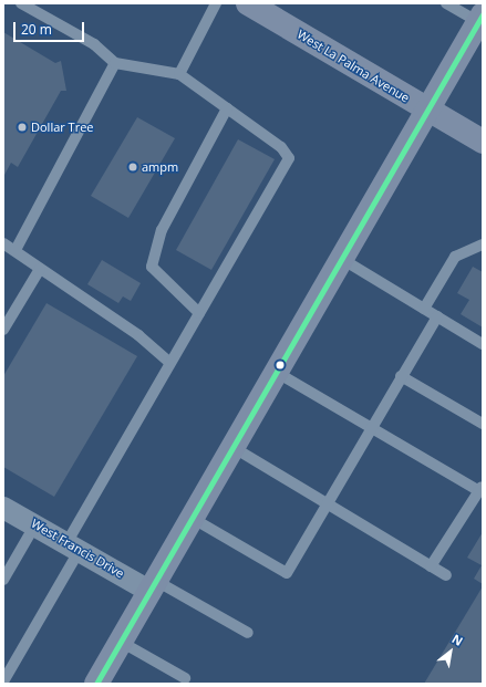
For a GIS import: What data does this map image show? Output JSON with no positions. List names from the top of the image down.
{
  "streets": {
    "main road": ["West La Palma Avenue"],
    "street": ["West Francis Drive"]
  },
  "places": ["Dollar Tree", "ampm"],
  "scale_bar": "20 m",
  "north": "top right"
}
